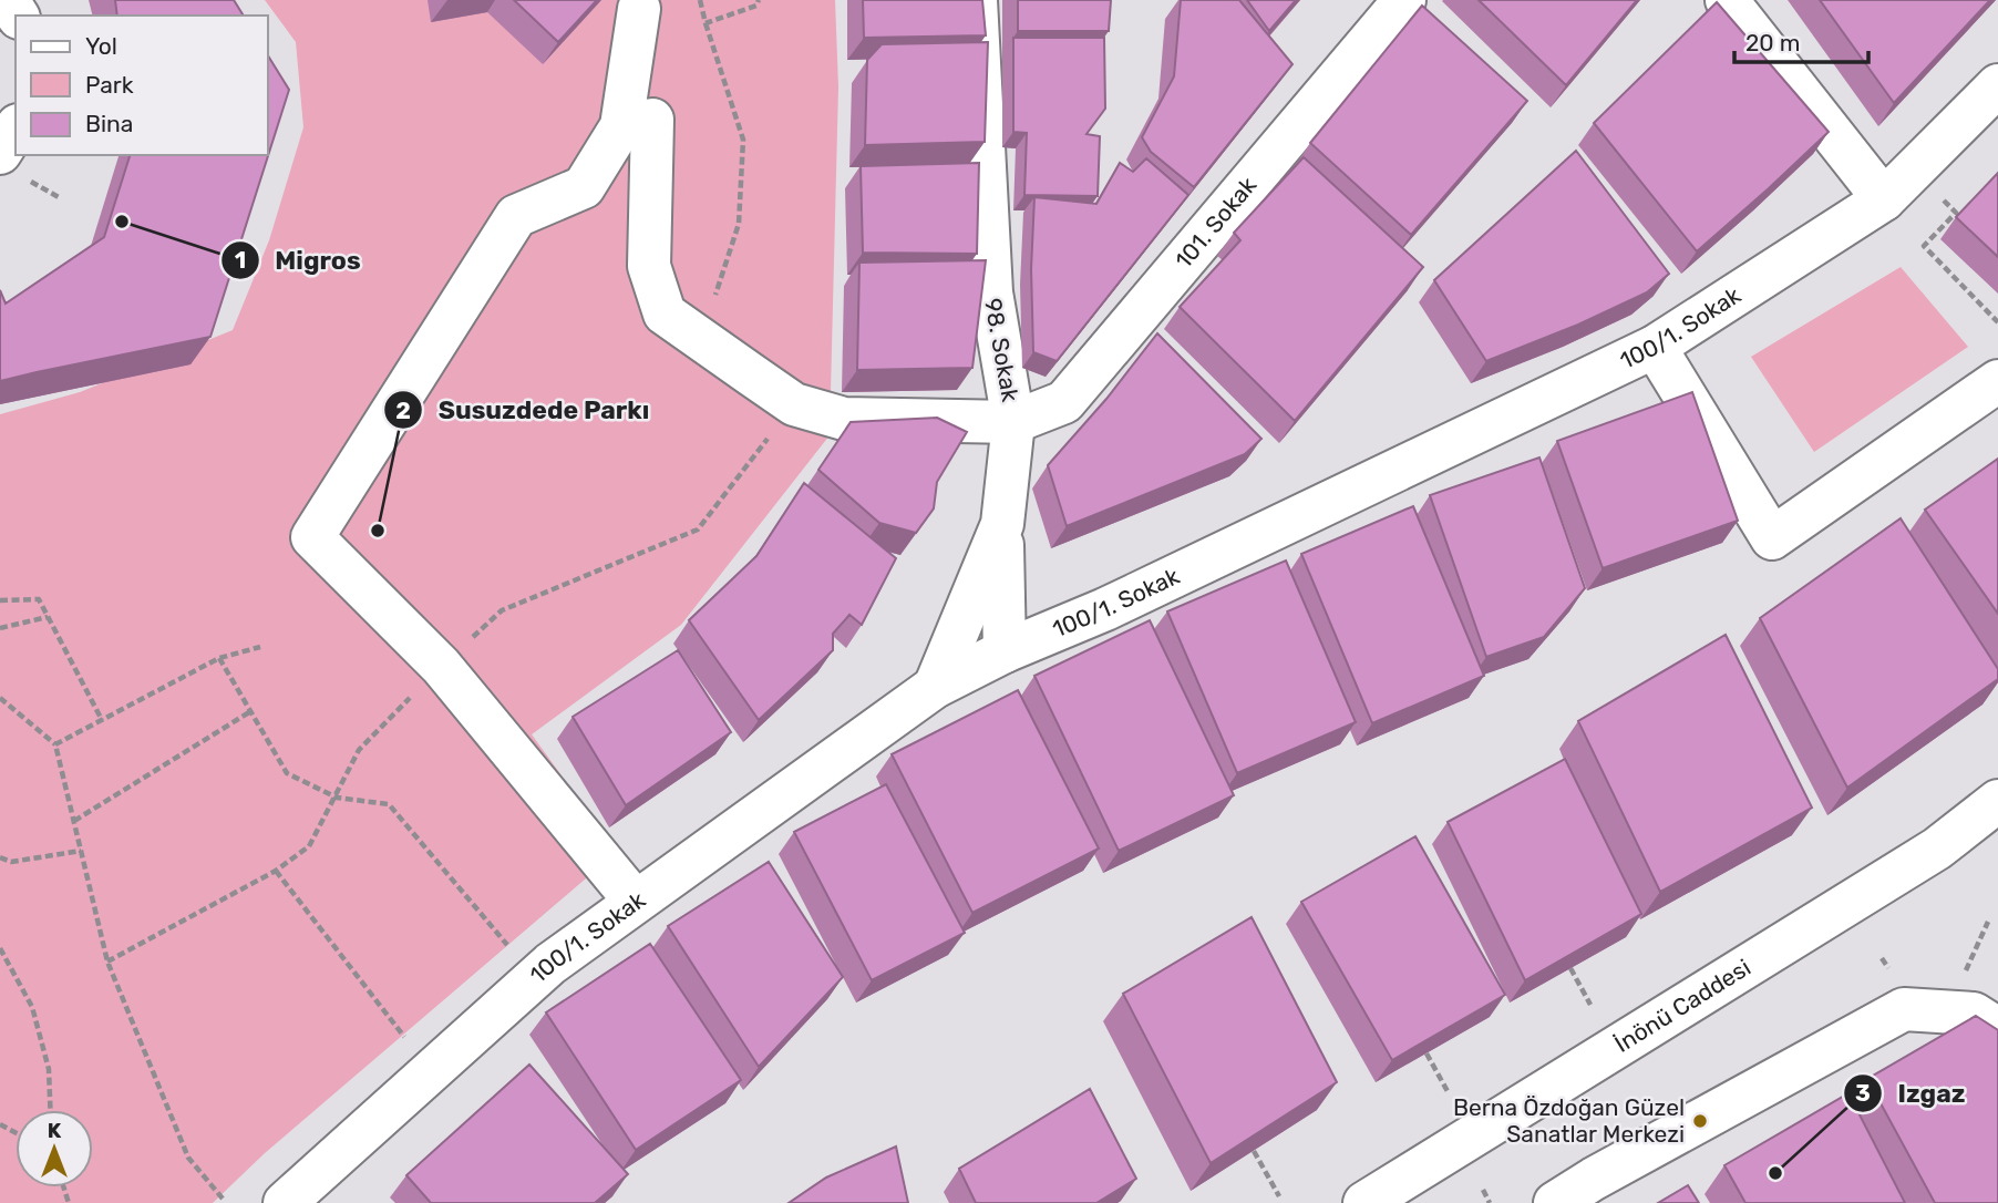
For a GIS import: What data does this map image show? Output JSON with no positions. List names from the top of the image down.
{
  "streets": {
    "street": [
      "101. Sokak",
      "100/1. Sokak",
      "98. Sokak",
      "İnönü Caddesi"
    ]
  },
  "crossings": [
    ["101. Sokak", "98. Sokak"],
    ["100/1. Sokak", "98. Sokak"]
  ],
  "places": [
    "Migros",
    "Susuzdede Parkı",
    "Berna Özdoğan Güzel Sanatlar Merkezi",
    "Izgaz"
  ],
  "legend": ["Yol", "Park", "Bina"],
  "scale_bar": "20 m",
  "north": "top"
}
